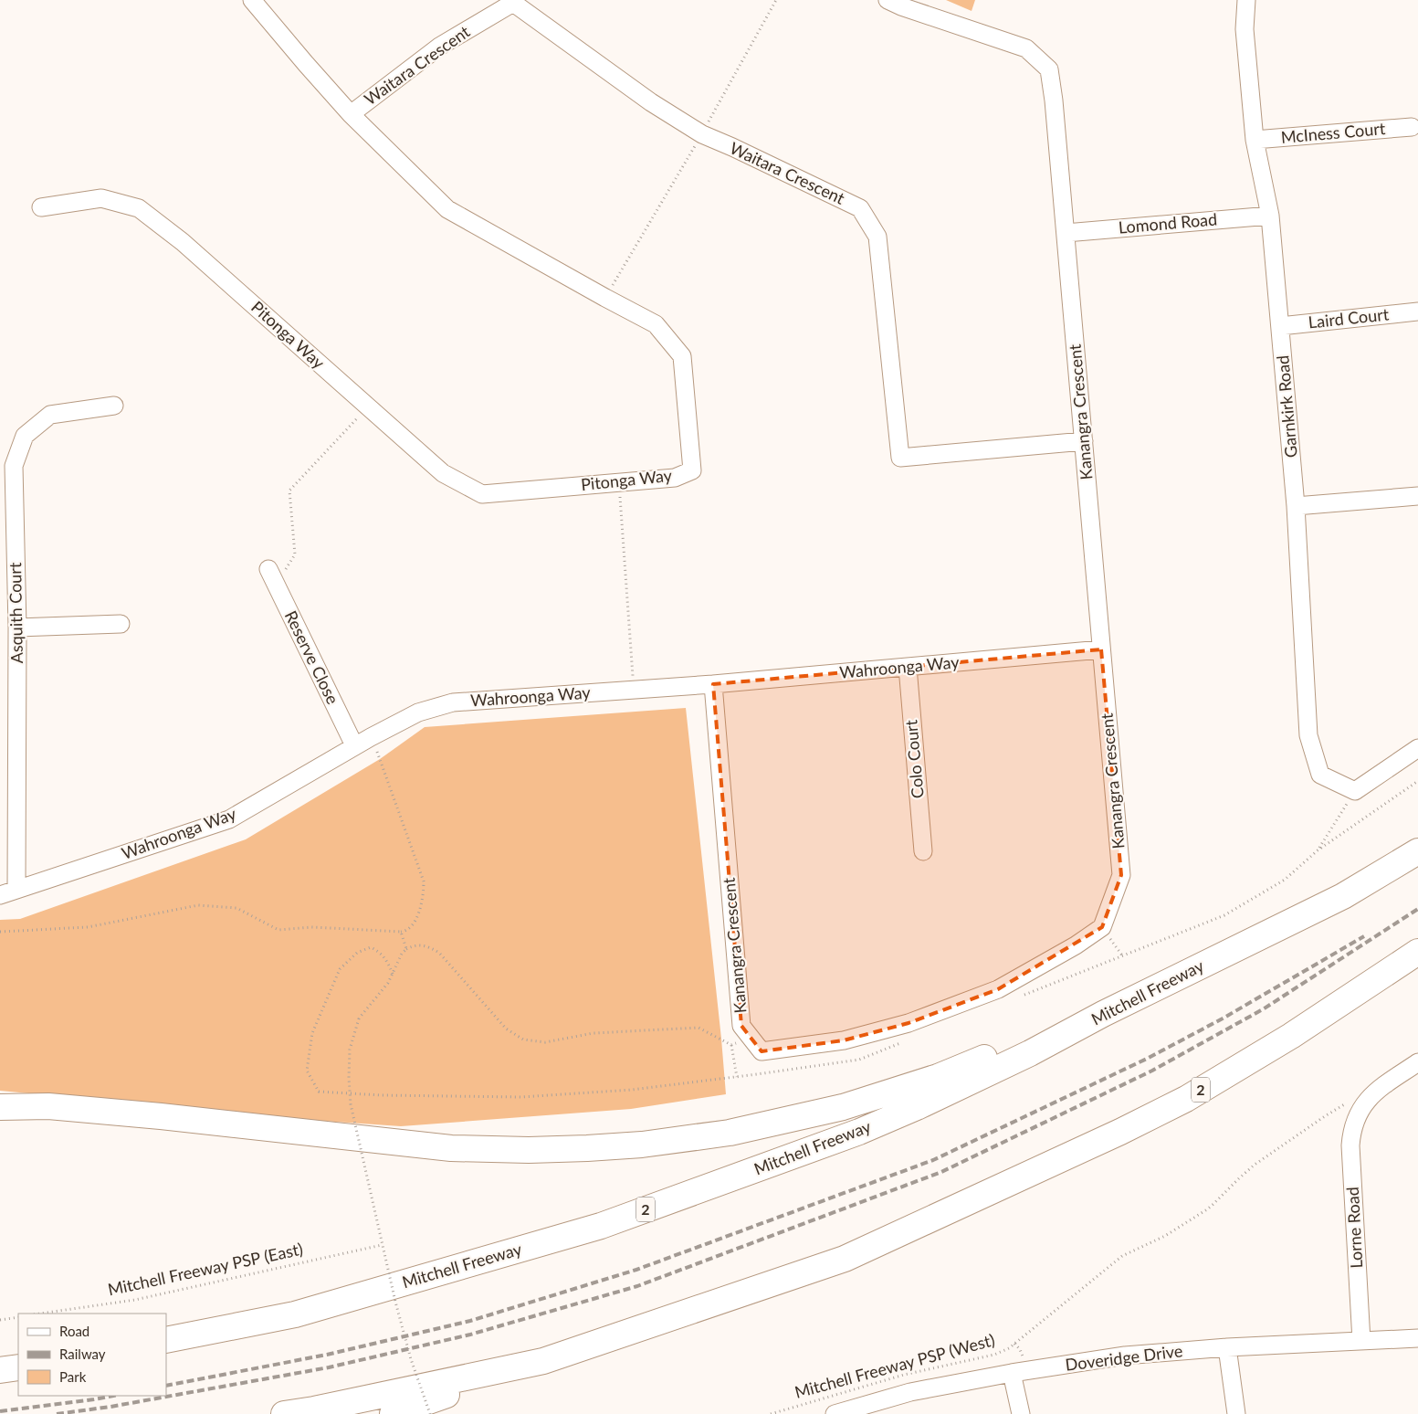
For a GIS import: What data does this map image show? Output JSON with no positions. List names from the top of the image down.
{
  "streets": {
    "highway": ["Mitchell Freeway", "2"],
    "street": [
      "Waitara Crescent",
      "McIness Court",
      "Lomond Road",
      "Laird Court",
      "Pitonga Way",
      "Garnkirk Road",
      "Kanangra Crescent",
      "Asquith Court",
      "Reserve Close",
      "Wahroonga Way",
      "Colo Court",
      "Lorne Road",
      "Doveridge Drive"
    ],
    "path": ["Mitchell Freeway PSP (East)", "Mitchell Freeway PSP (West)"]
  },
  "crossings": [
    ["Waitara Crescent", "Pitonga Way"],
    ["Waitara Crescent", "Kanangra Crescent"],
    ["McIness Court", "Garnkirk Road"],
    ["Lomond Road", "Garnkirk Road"],
    ["Lomond Road", "Kanangra Crescent"],
    ["Laird Court", "Garnkirk Road"],
    ["Kanangra Crescent", "Wahroonga Way"],
    ["Asquith Court", "Wahroonga Way"],
    ["Reserve Close", "Wahroonga Way"],
    ["Wahroonga Way", "Colo Court"],
    ["Lorne Road", "Doveridge Drive"],
    ["Lorne Road", "Mitchell Freeway PSP (West)"]
  ],
  "legend": ["Road", "Railway", "Park"]
}
